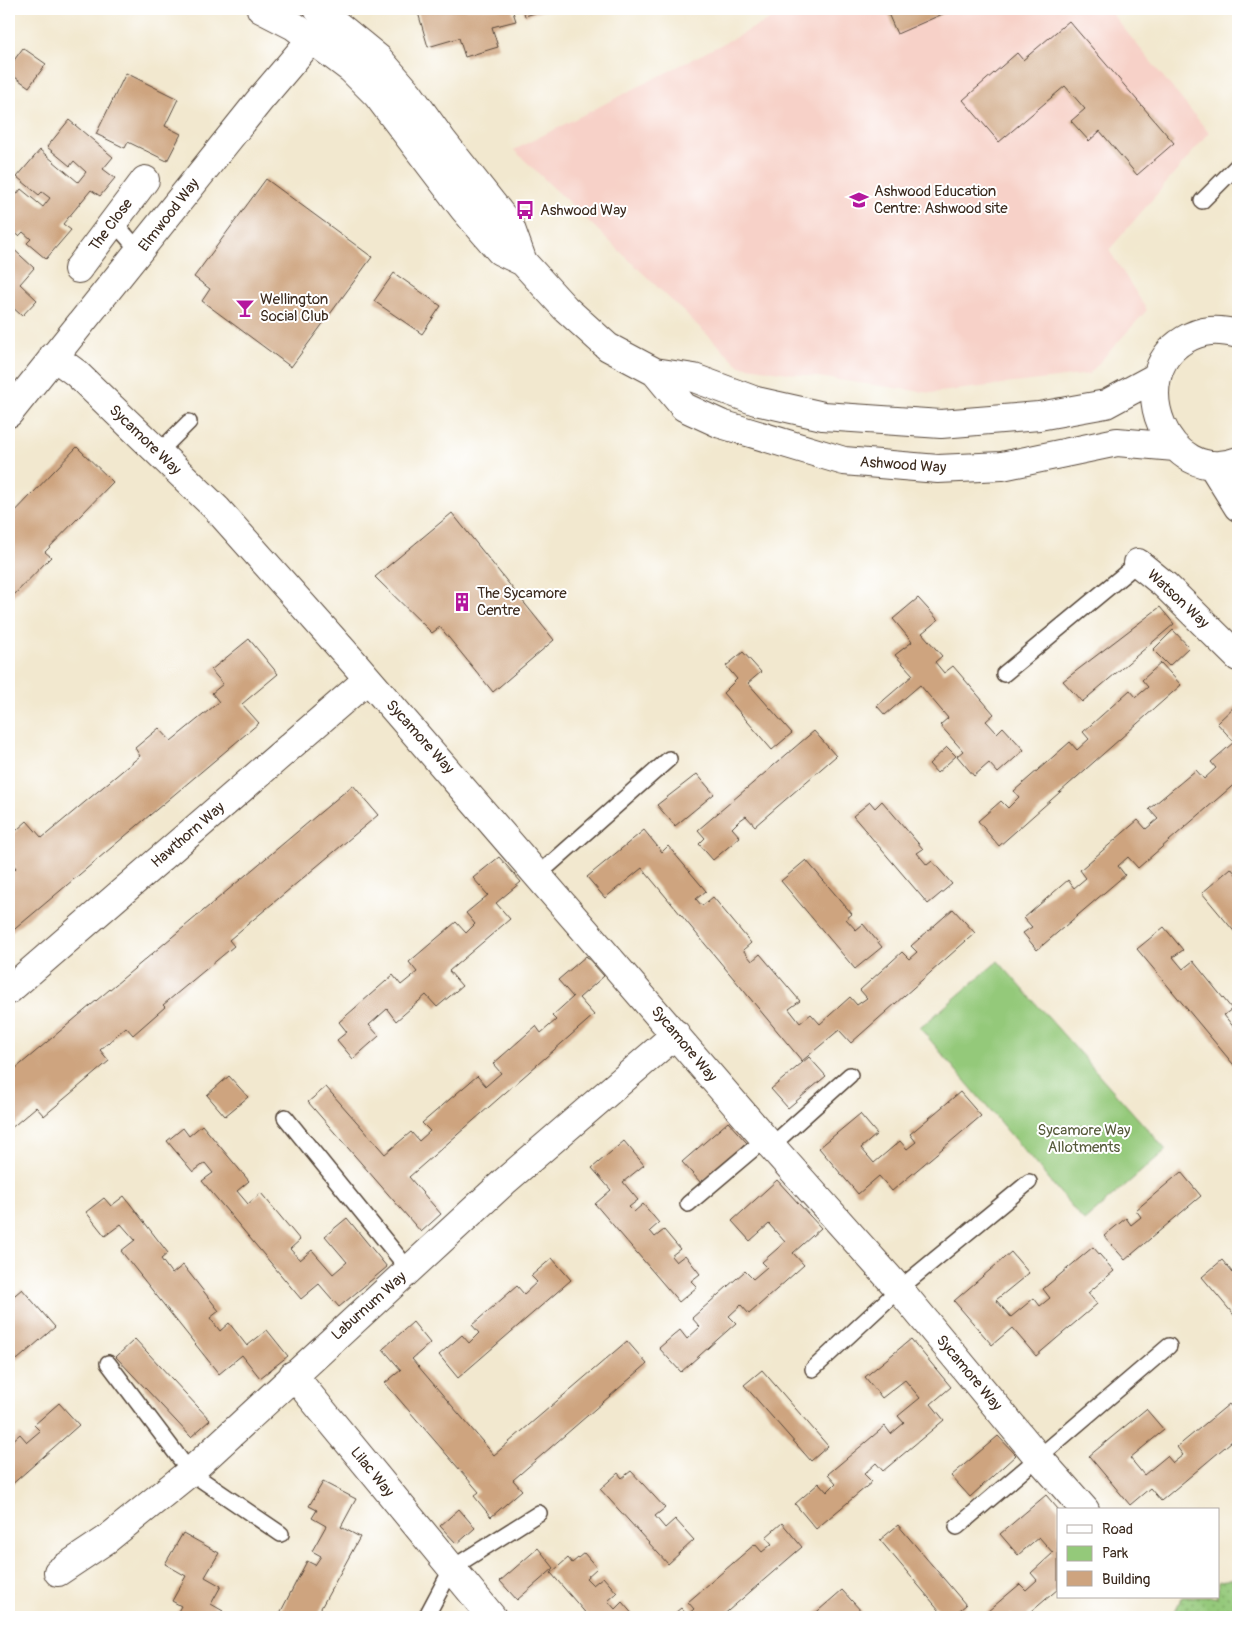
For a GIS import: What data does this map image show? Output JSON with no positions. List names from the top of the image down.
{
  "streets": {
    "street": [
      "Elmwood Way",
      "The Close",
      "Sycamore Way",
      "Ashwood Way",
      "Watson Way",
      "Hawthorn Way",
      "Laburnum Way",
      "Lilac Way"
    ]
  },
  "crossings": [
    ["Elmwood Way", "Sycamore Way"],
    ["Elmwood Way", "Ashwood Way"],
    ["Sycamore Way", "Hawthorn Way"],
    ["Sycamore Way", "Laburnum Way"],
    ["Laburnum Way", "Lilac Way"]
  ],
  "parks": ["Sycamore Way Allotments"],
  "places": {
    "school or university": ["Ashwood Education Centre: Ashwood site"],
    "bus stop": ["Ashwood Way"],
    "bar": ["Wellington Social Club"],
    "building": ["The Sycamore Centre"]
  },
  "legend": ["Road", "Park", "Building"]
}
